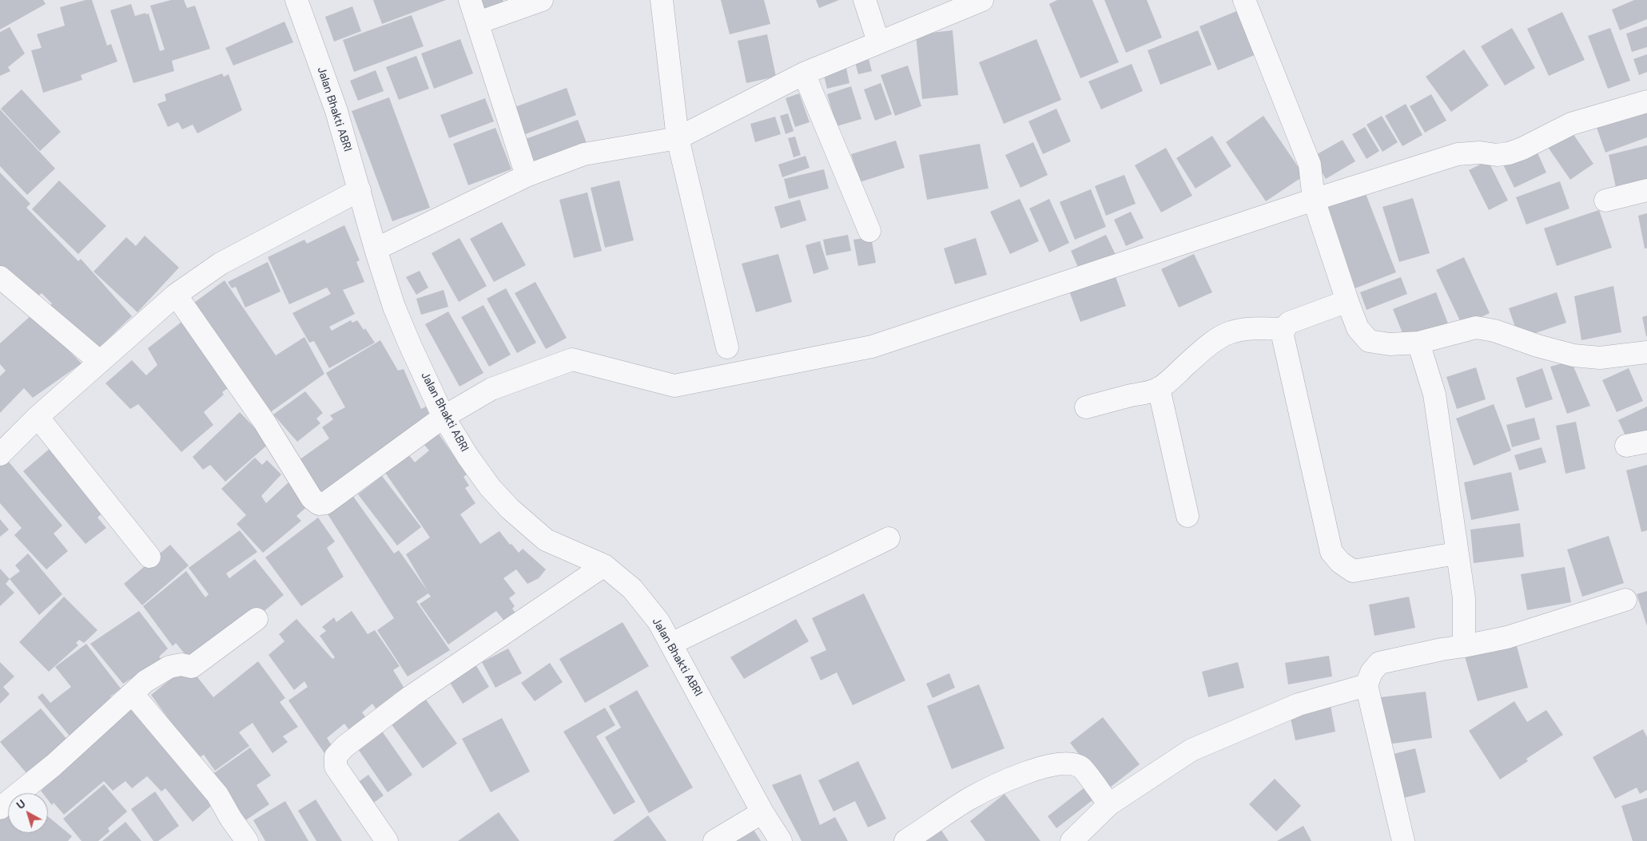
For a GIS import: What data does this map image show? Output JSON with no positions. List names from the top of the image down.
{
  "streets": {
    "street": ["Jalan Bhakti ABRI"]
  },
  "north": "top left"
}
